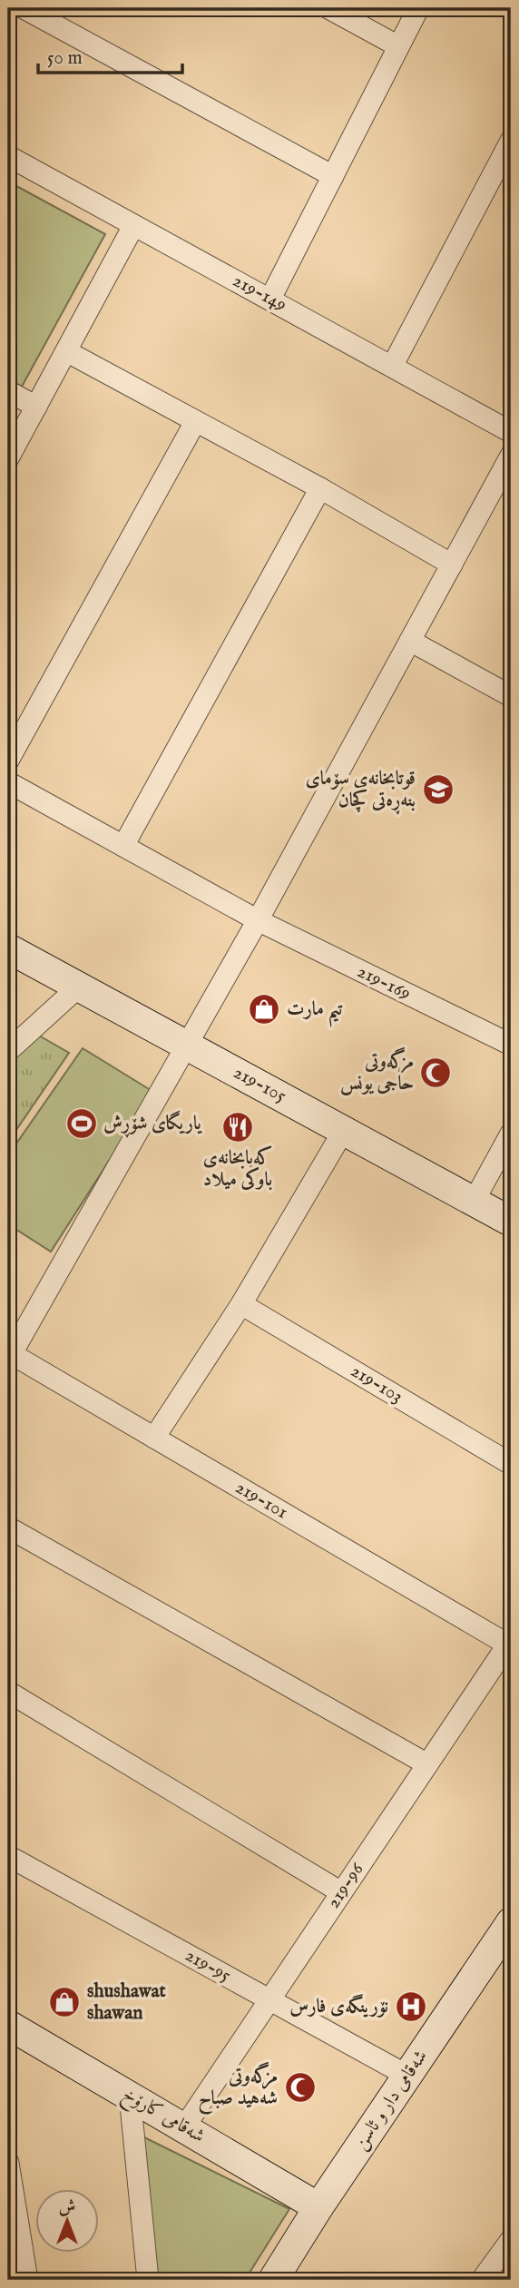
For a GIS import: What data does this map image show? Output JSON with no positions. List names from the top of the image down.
{
  "streets": {
    "street": [
      "219-149",
      "219-169",
      "219-105",
      "219-103",
      "219-101",
      "219-96",
      "219-95",
      "شەقامی دار و ئاسن",
      "شەقامی کارۆخ"
    ]
  },
  "crossings": [
    ["219-101", "219-96"],
    ["219-96", "219-95"],
    ["219-96", "شەقامی کارۆخ"],
    ["219-95", "شەقامی دار و ئاسن"],
    ["شەقامی دار و ئاسن", "شەقامی کارۆخ"]
  ],
  "places": {
    "school or university": ["قوتابخانەی سۆمای بنەڕەتی کچان"],
    "shop": ["تيم مارت", "shushawat shawan"],
    "mosque": ["مزگەوتی حاجی یونس", "مزگه‌وتی شه‌هید صباح"],
    "sports": ["یاریگای شۆڕش"],
    "restaurant": ["کەبابخانەی باوکی میلاد"],
    "hospital": ["نۆرینگەی فارس"]
  },
  "scale_bar": "50 m",
  "north": "top"
}
